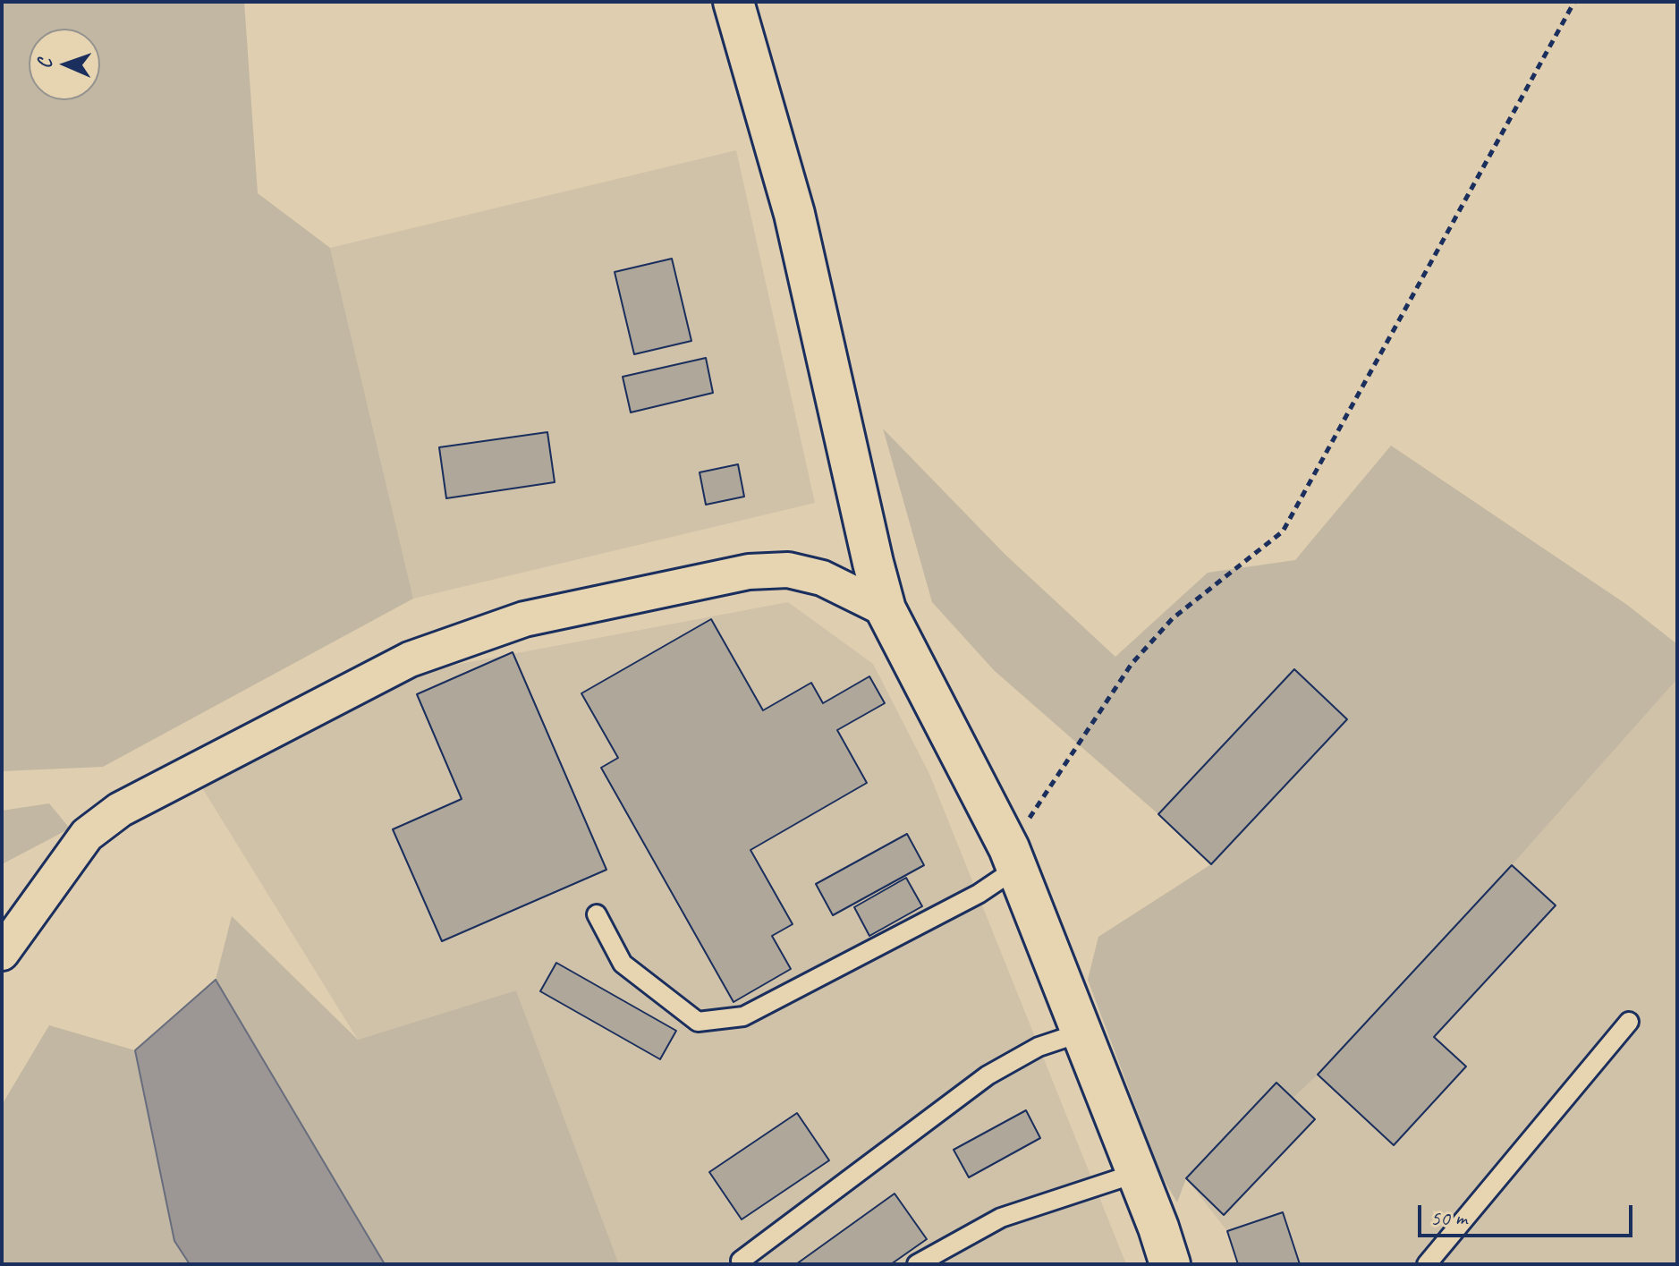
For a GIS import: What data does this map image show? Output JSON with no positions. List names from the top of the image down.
{
  "scale_bar": "50 m",
  "north": "left"
}
